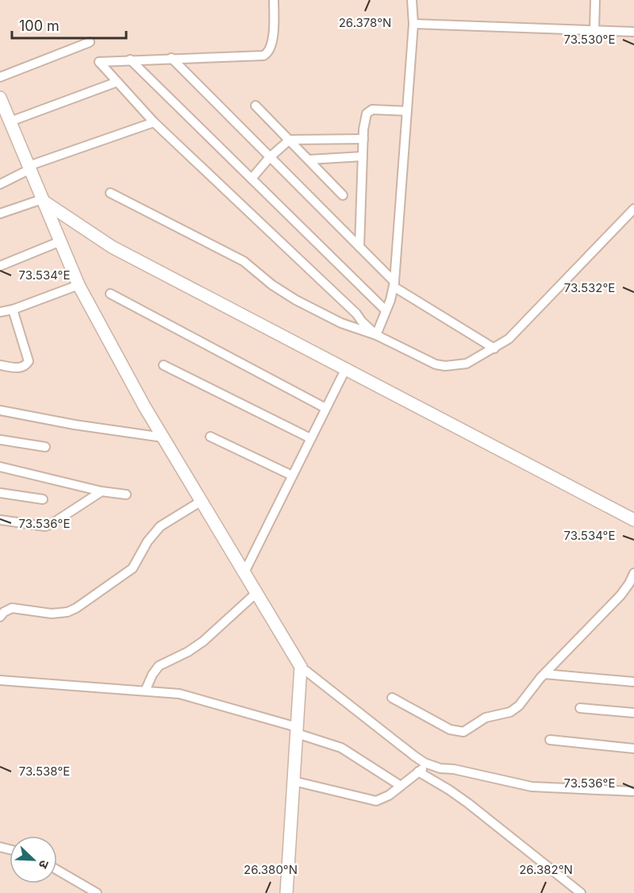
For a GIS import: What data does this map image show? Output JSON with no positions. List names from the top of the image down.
{
  "scale_bar": "100 m",
  "north": "bottom right",
  "coordinates": [
    "26.378°N",
    "73.530°E",
    "73.534°E",
    "73.532°E",
    "73.536°E",
    "73.538°E",
    "26.380°N",
    "26.382°N"
  ]
}
